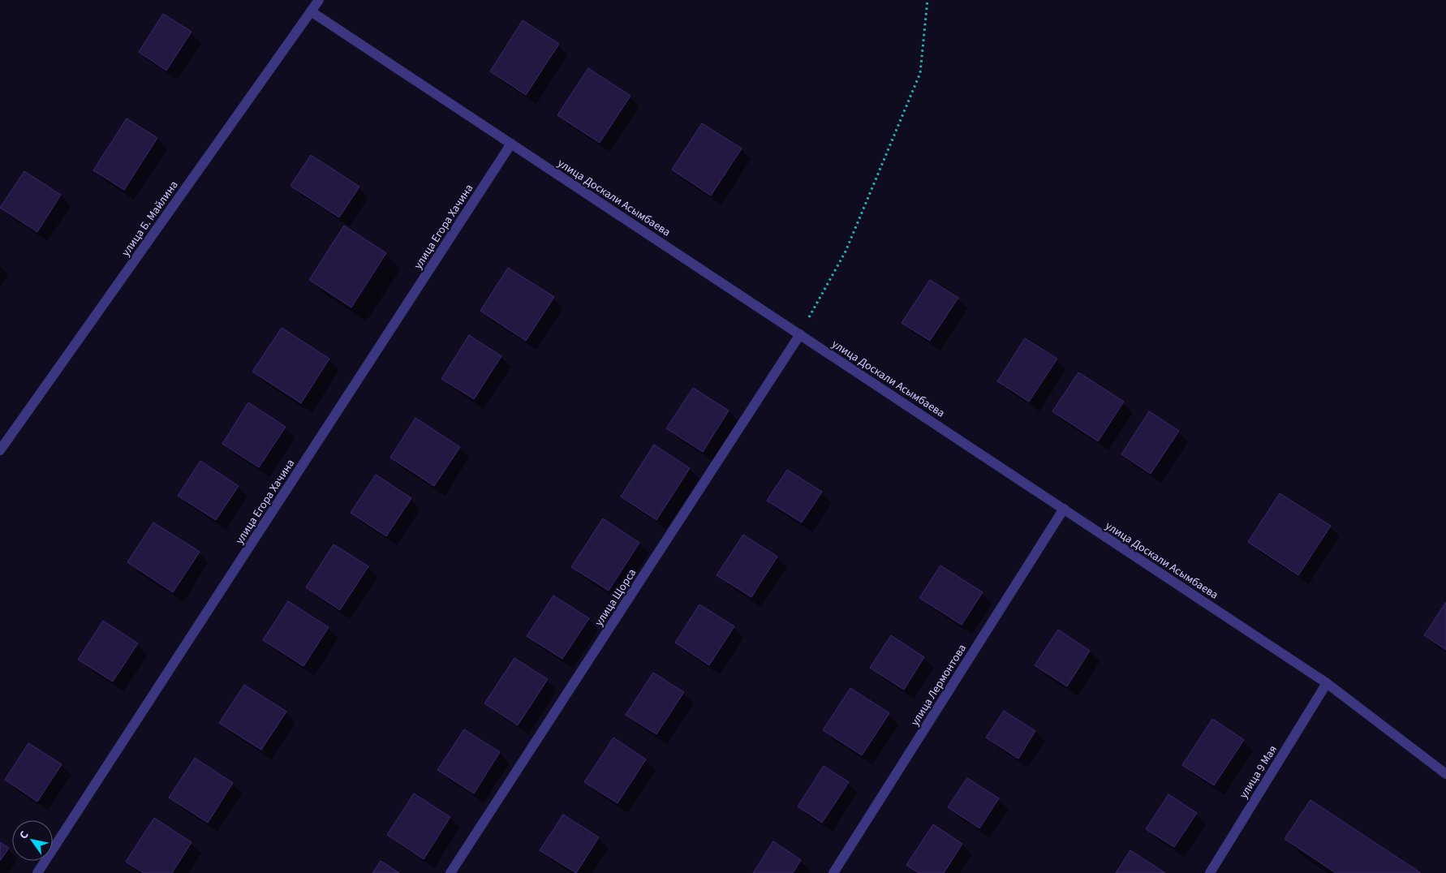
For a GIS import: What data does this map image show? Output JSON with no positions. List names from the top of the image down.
{
  "streets": {
    "street": [
      "улица Доскали Асымбаева",
      "улица Б. Майлина",
      "улица Егора Хачина",
      "улица Щорса",
      "улица Лермонтова",
      "улица 9 Мая"
    ]
  },
  "crossings": [
    ["улица Доскали Асымбаева", "улица Б. Майлина"],
    ["улица Доскали Асымбаева", "улица Егора Хачина"],
    ["улица Доскали Асымбаева", "улица Щорса"],
    ["улица Доскали Асымбаева", "улица Лермонтова"],
    ["улица Доскали Асымбаева", "улица 9 Мая"]
  ],
  "north": "top left"
}
